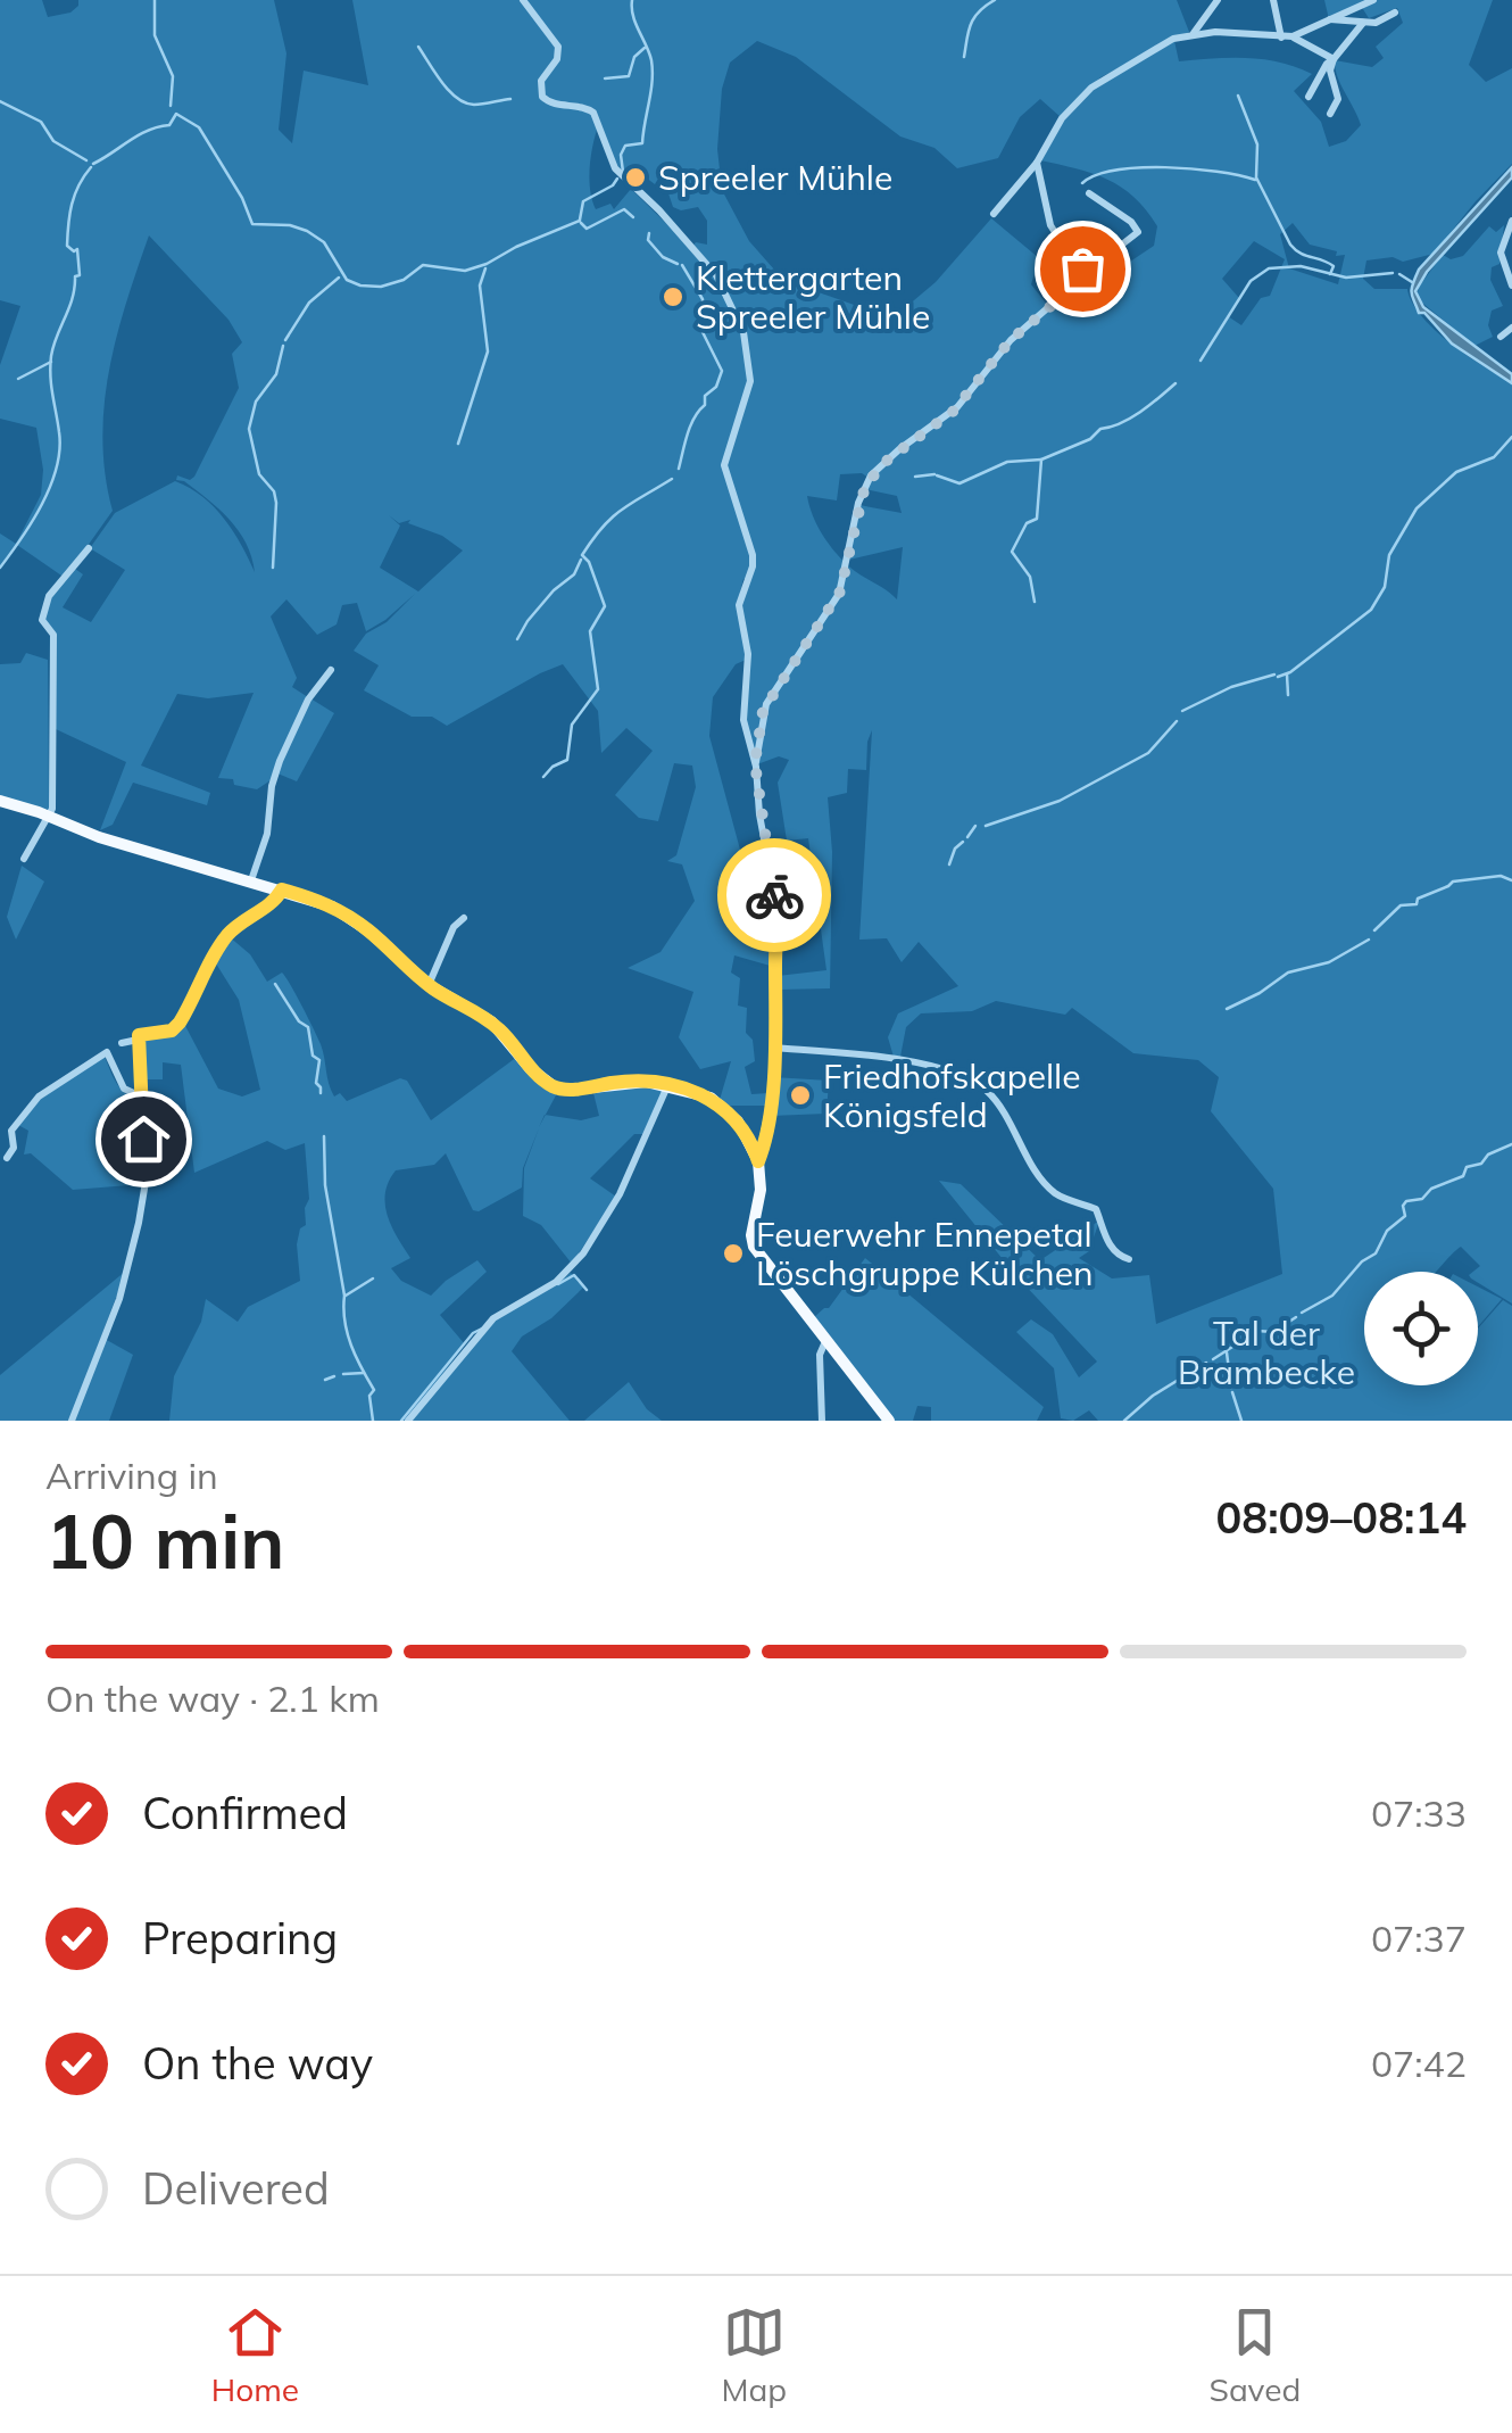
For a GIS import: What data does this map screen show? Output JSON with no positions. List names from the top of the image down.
{
  "parks": ["Tal der Brambecke"],
  "places": [
    "Spreeler Mühle",
    "Klettergarten Spreeler Mühle",
    "Friedhofskapelle Königsfeld",
    "Feuerwehr Ennepetal Löschgruppe Külchen"
  ],
  "page": {
    "heading": ["10 min", "Arriving in", "08:09–08:14"],
    "bar": "On the way · 2.1 km",
    "list": [
      ["Confirmed", "07:33"],
      ["Preparing", "07:37"],
      ["On the way", "07:42"],
      "Delivered"
    ],
    "tabs": ["Home", "Map", "Saved"]
  }
}
